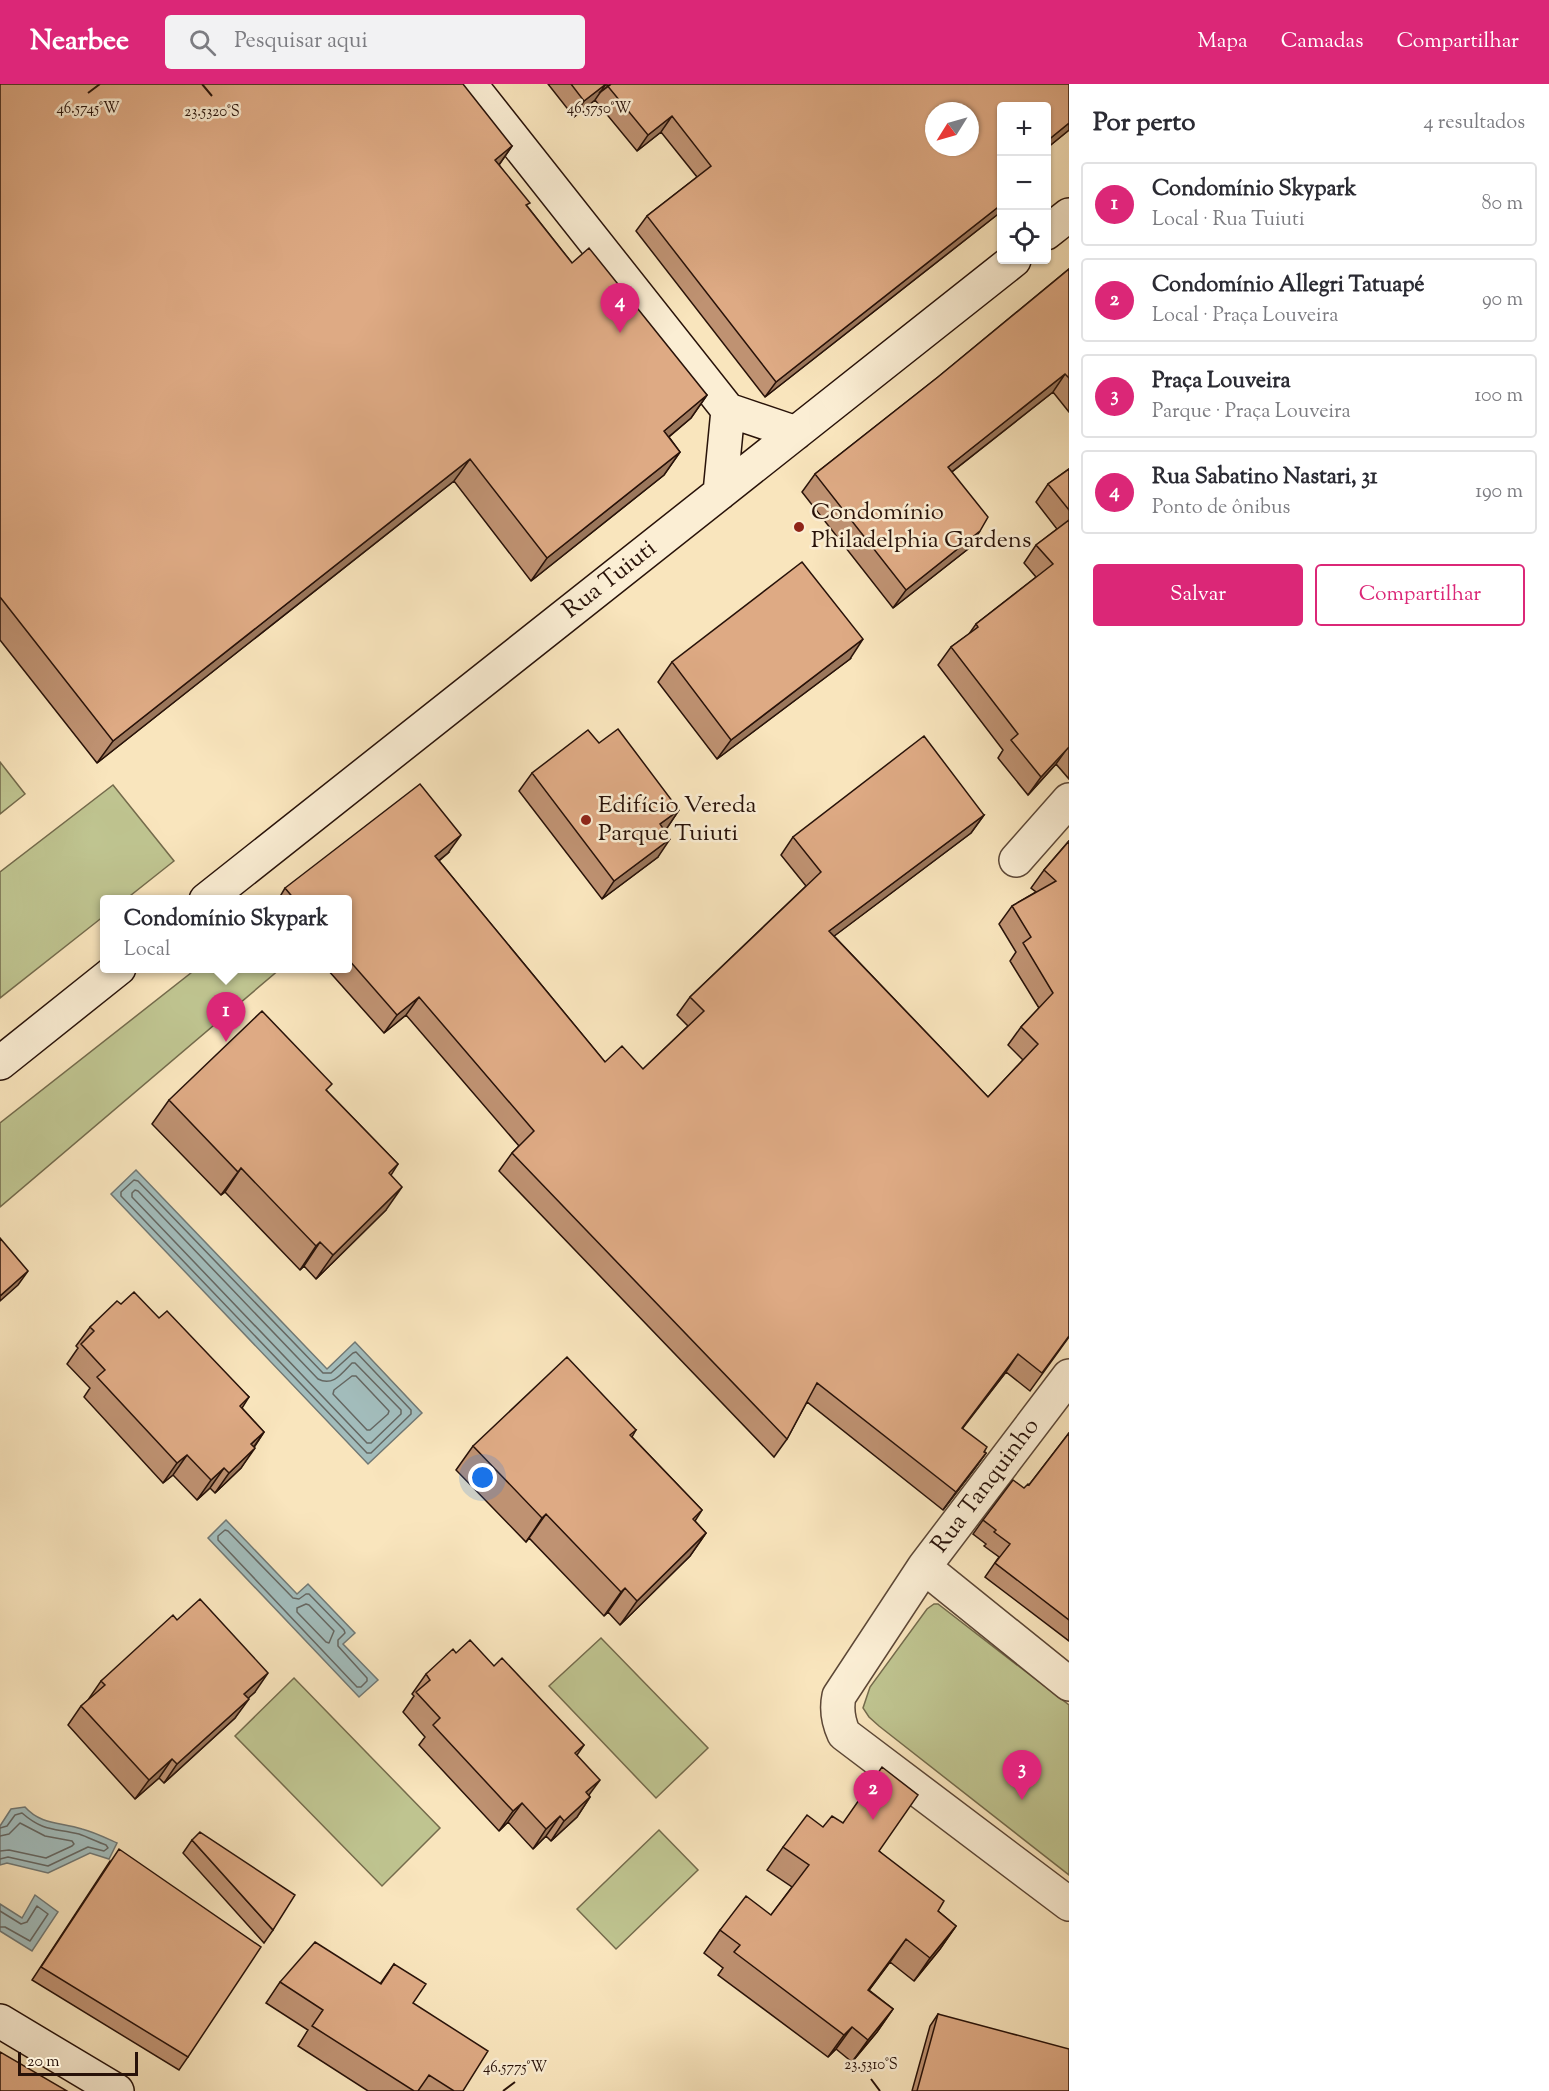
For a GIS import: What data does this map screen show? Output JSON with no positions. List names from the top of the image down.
{
  "streets": {
    "street": ["Rua Tuiuti", "Rua Tanquinho"]
  },
  "places": ["Condomínio Philadelphia Gardens", "Edifício Vereda Parque Tuiuti"],
  "scale_bar": "20 m",
  "north": "bottom left",
  "page": {
    "header": "Nearbee",
    "search": "Pesquisar aqui",
    "nav": ["Mapa", "Camadas", "Compartilhar"],
    "heading": ["Por perto", "4 resultados"],
    "map_buttons": ["+", "−"],
    "list": [
      {
        "mark": "1",
        "name": "Condomínio Skypark",
        "note": "Local · Rua Tuiuti",
        "value": "80 m"
      },
      {
        "mark": "2",
        "name": "Condomínio Allegri Tatuapé",
        "note": "Local · Praça Louveira",
        "value": "90 m"
      },
      {
        "mark": "3",
        "name": "Praça Louveira",
        "note": "Parque · Praça Louveira",
        "value": "100 m"
      },
      {
        "mark": "4",
        "name": "Rua Sabatino Nastari, 31",
        "note": "Ponto de ônibus",
        "value": "190 m"
      }
    ],
    "pins": [
      "4",
      "1",
      "3",
      "2"
    ],
    "buttons": ["Salvar", "Compartilhar"],
    "popup": ["Condomínio Skypark", "Local"],
    "scale": "20 m"
  },
  "coordinates": [
    "46.5745°W",
    "46.5750°W",
    "23.5320°S",
    "23.5310°S",
    "46.5775°W"
  ]
}
